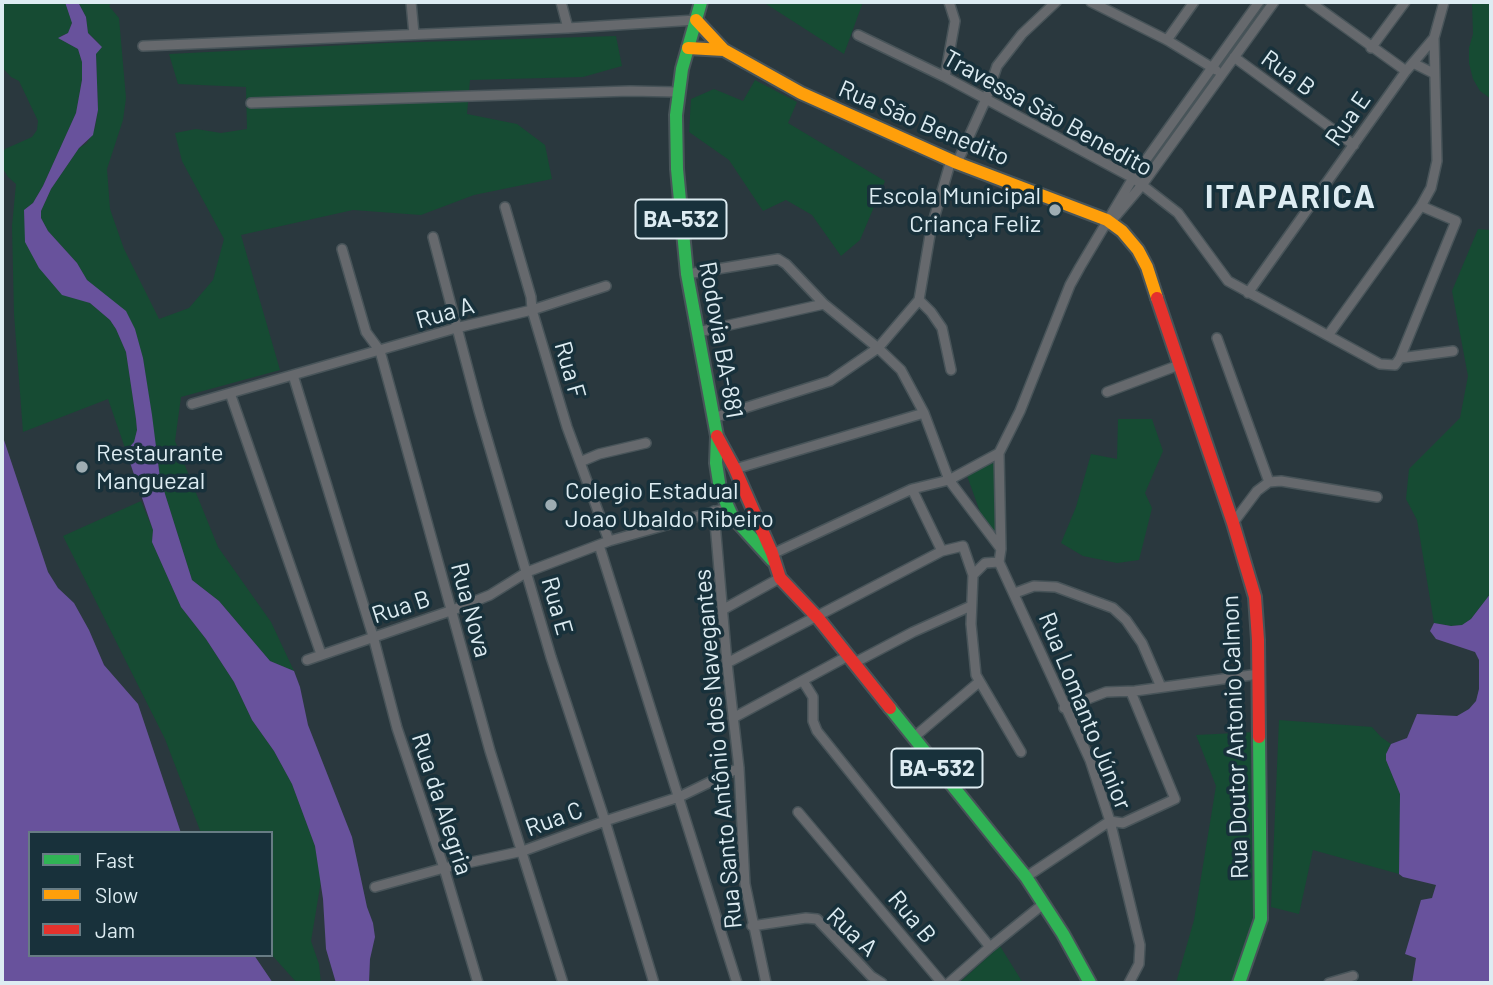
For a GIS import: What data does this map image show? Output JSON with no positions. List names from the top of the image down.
{
  "streets": {
    "street": [
      "Rua B",
      "Travessa São Benedito",
      "Rua E",
      "Rua São Benedito",
      "BA-532",
      "Rua A",
      "Rodovia BA-881",
      "Rua F",
      "Rua Nova",
      "Rua Lomanto Júnior",
      "Rua Doutor Antonio Calmon",
      "Rua Santo Antônio dos Navegantes",
      "Rua da Alegria",
      "Rua C"
    ]
  },
  "crossings": [
    ["Rua B", "Rua E"],
    ["Rua B", "BA-532"],
    ["Rua B", "Rua F"],
    ["Rua B", "Rua Nova"],
    ["Rua B", "Rua Santo Antônio dos Navegantes"],
    ["Rua B", "Rua da Alegria"],
    ["Travessa São Benedito", "Rua E"],
    ["Rua E", "Rua A"],
    ["Rua E", "Rua C"],
    ["Rua São Benedito", "Rodovia BA-881"],
    ["Rua São Benedito", "Rua Doutor Antonio Calmon"],
    ["BA-532", "Rodovia BA-881"],
    ["BA-532", "Rua Santo Antônio dos Navegantes"],
    ["Rua A", "Rua F"],
    ["Rua A", "Rua Nova"],
    ["Rua A", "Rua Santo Antônio dos Navegantes"],
    ["Rua Nova", "Rua C"],
    ["Rua Santo Antônio dos Navegantes", "Rua C"],
    ["Rua da Alegria", "Rua C"]
  ],
  "districts": ["ITAPARICA"],
  "places": ["Escola Municipal Criança Feliz", "Restaurante Manguezal", "Colegio Estadual Joao Ubaldo Ribeiro"],
  "legend": ["Fast", "Slow", "Jam"]
}
